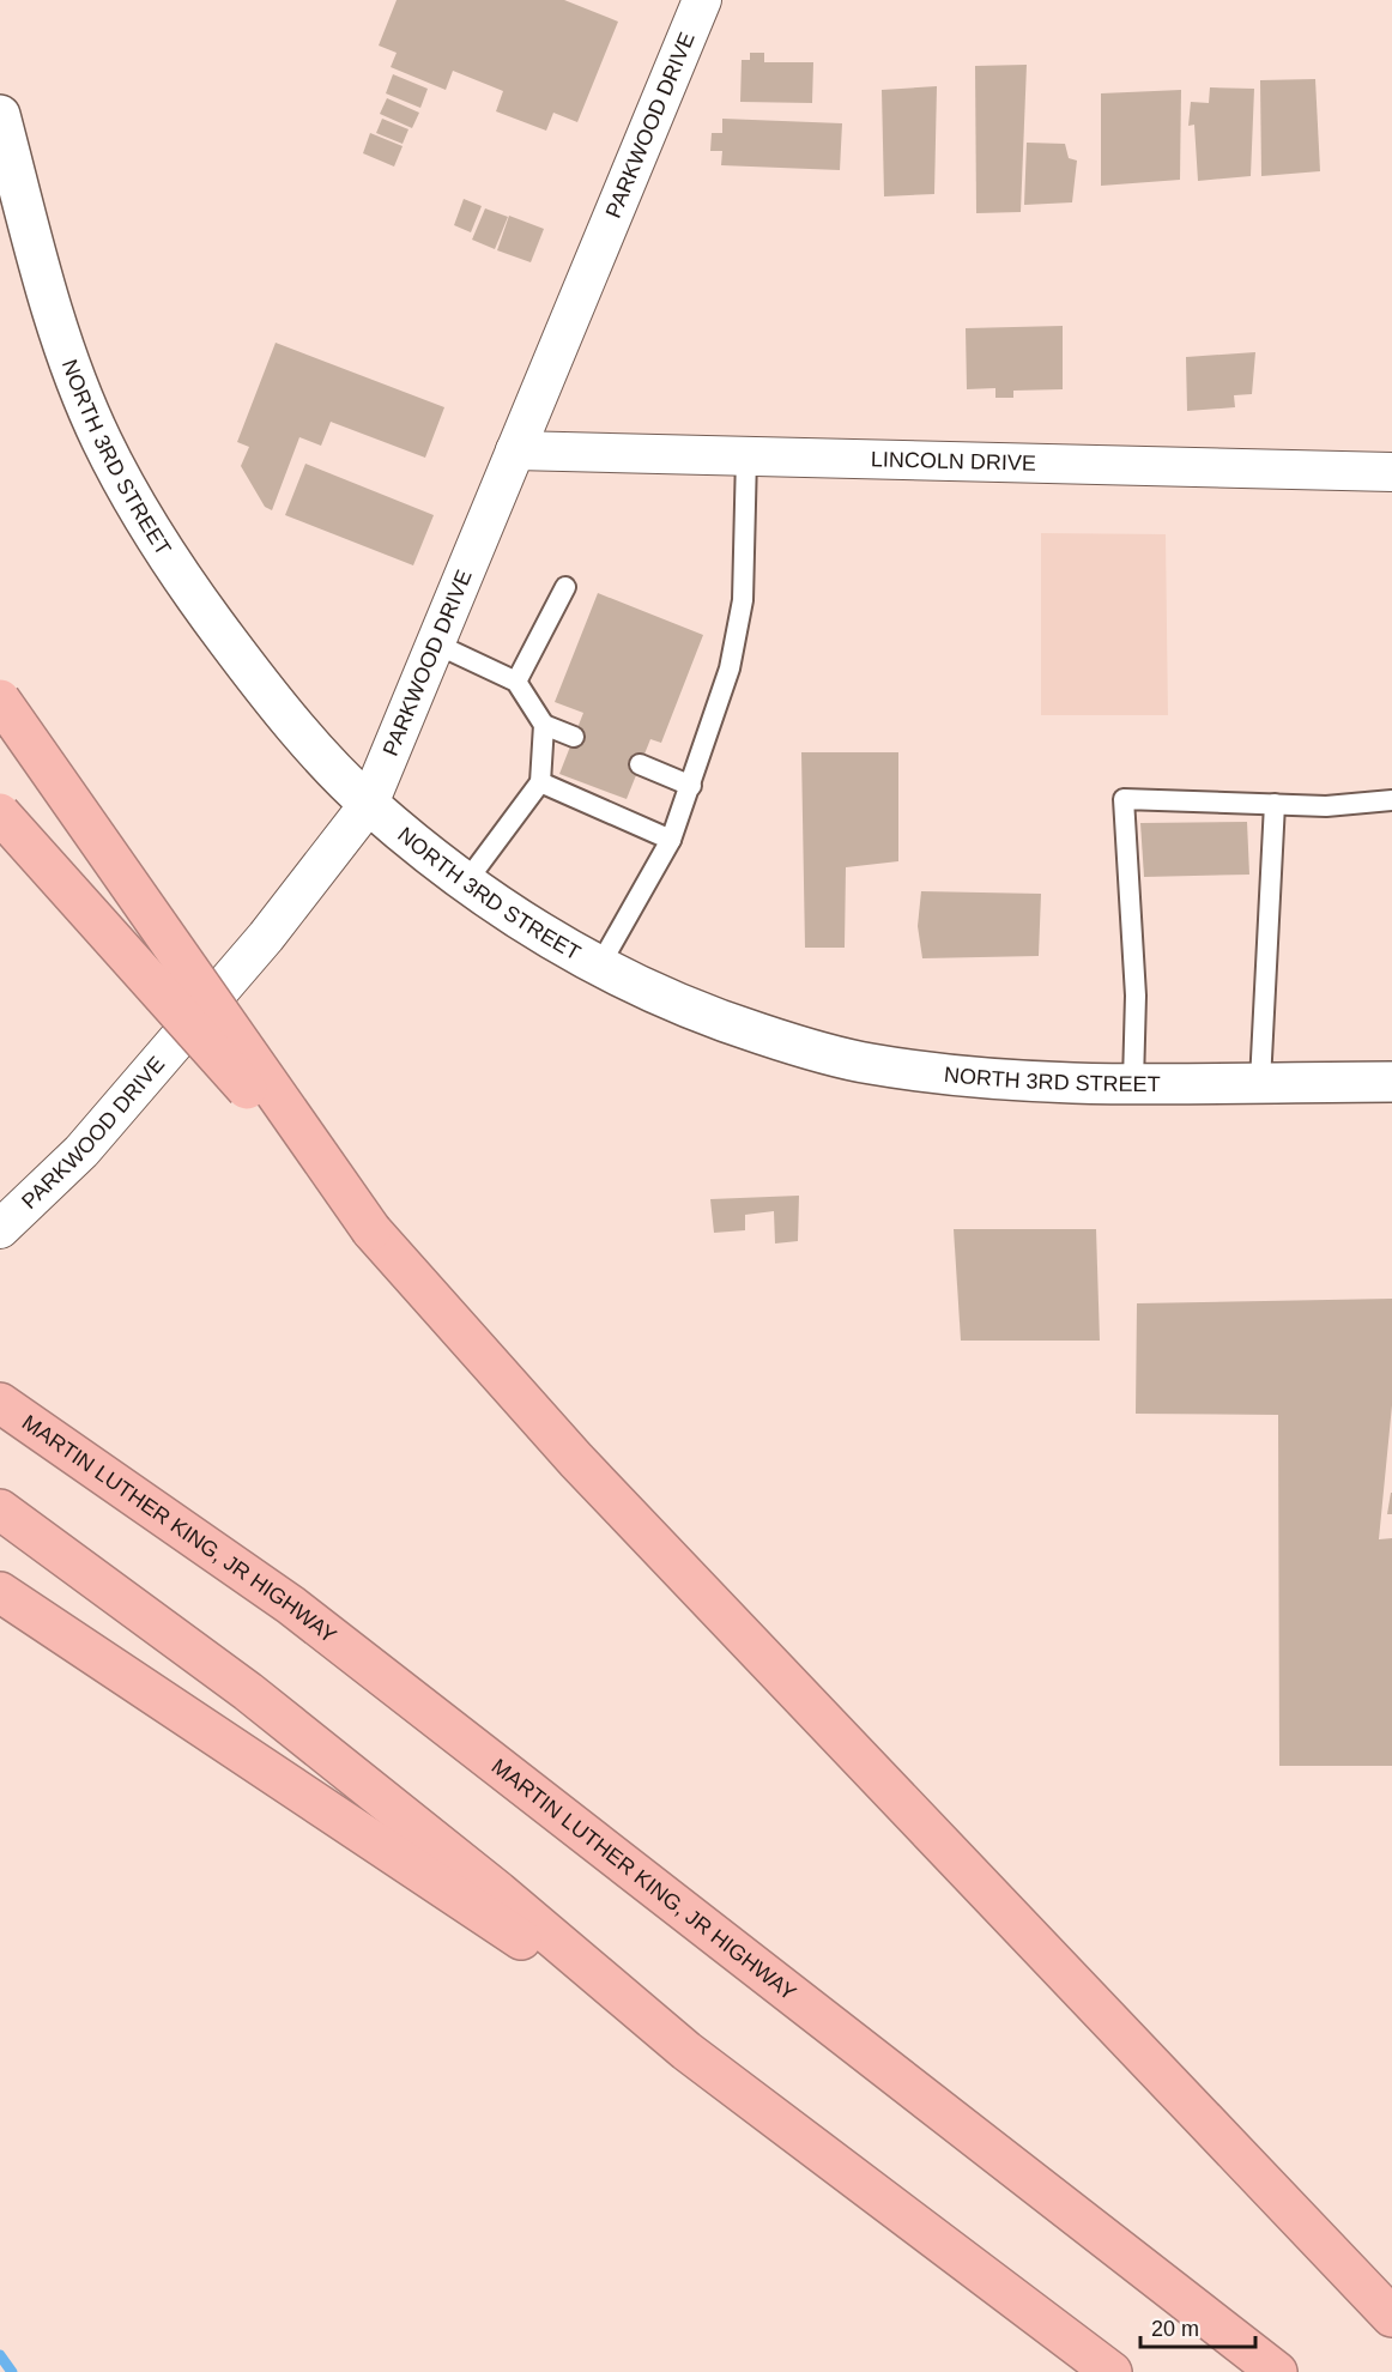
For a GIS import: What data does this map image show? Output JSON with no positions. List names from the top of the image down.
{
  "streets": {
    "highway": ["MARTIN LUTHER KING, JR HIGHWAY"],
    "main road": ["NORTH 3RD STREET"],
    "street": ["PARKWOOD DRIVE", "LINCOLN DRIVE"]
  },
  "crossings": [
    ["PARKWOOD DRIVE", "NORTH 3RD STREET"],
    ["PARKWOOD DRIVE", "LINCOLN DRIVE"]
  ],
  "scale_bar": "20 m"
}
